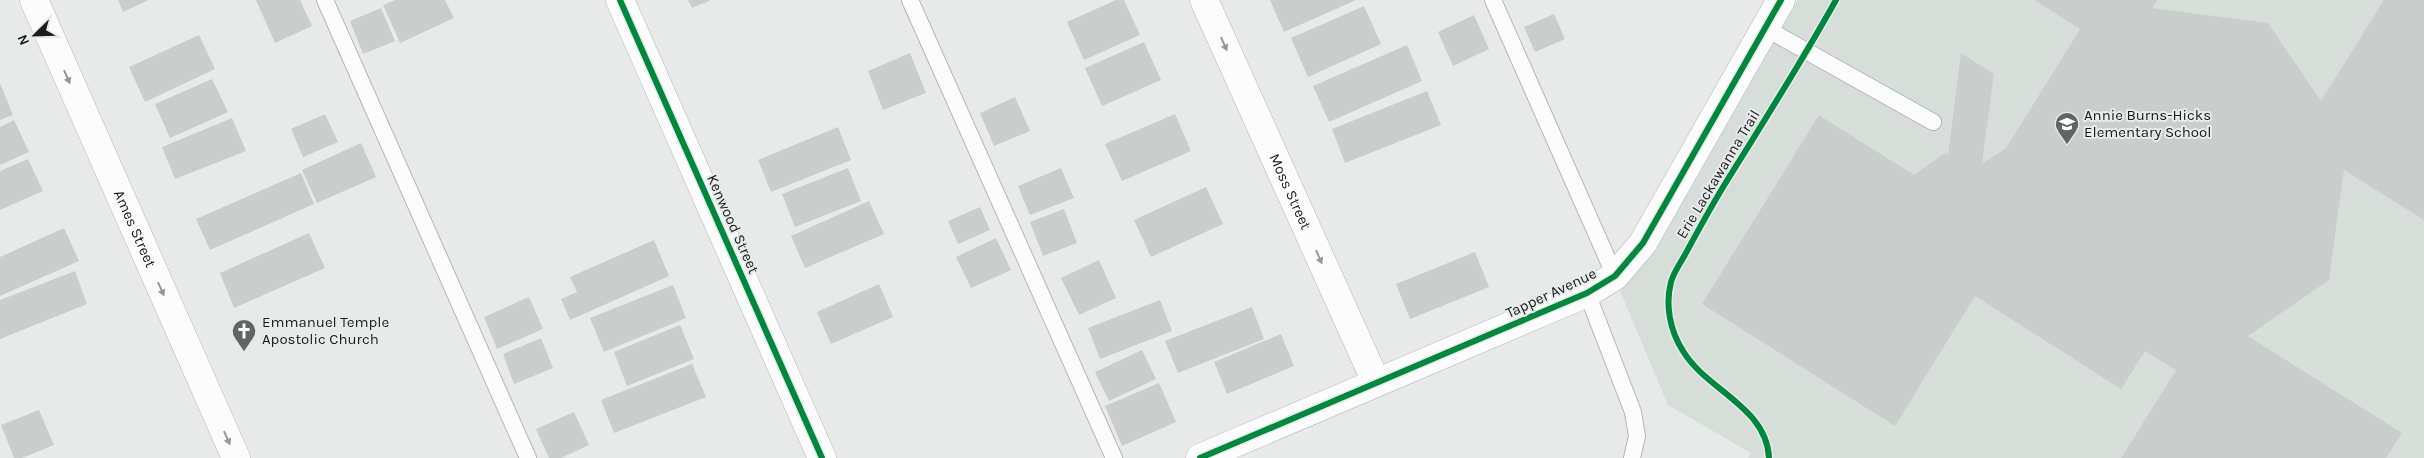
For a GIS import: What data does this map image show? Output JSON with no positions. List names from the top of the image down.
{
  "streets": {
    "street": [
      "Moss Street",
      "Kenwood Street",
      "Ames Street",
      "Tapper Avenue"
    ],
    "cycle path": ["Erie Lackawanna Trail"]
  },
  "crossings": [
    ["Moss Street", "Tapper Avenue"]
  ],
  "one_way": ["Moss Street", "Ames Street"],
  "places": {
    "school or university": ["Annie Burns-Hicks Elementary School"],
    "church": ["Emmanuel Temple Apostolic Church"]
  },
  "north": "bottom left"
}
